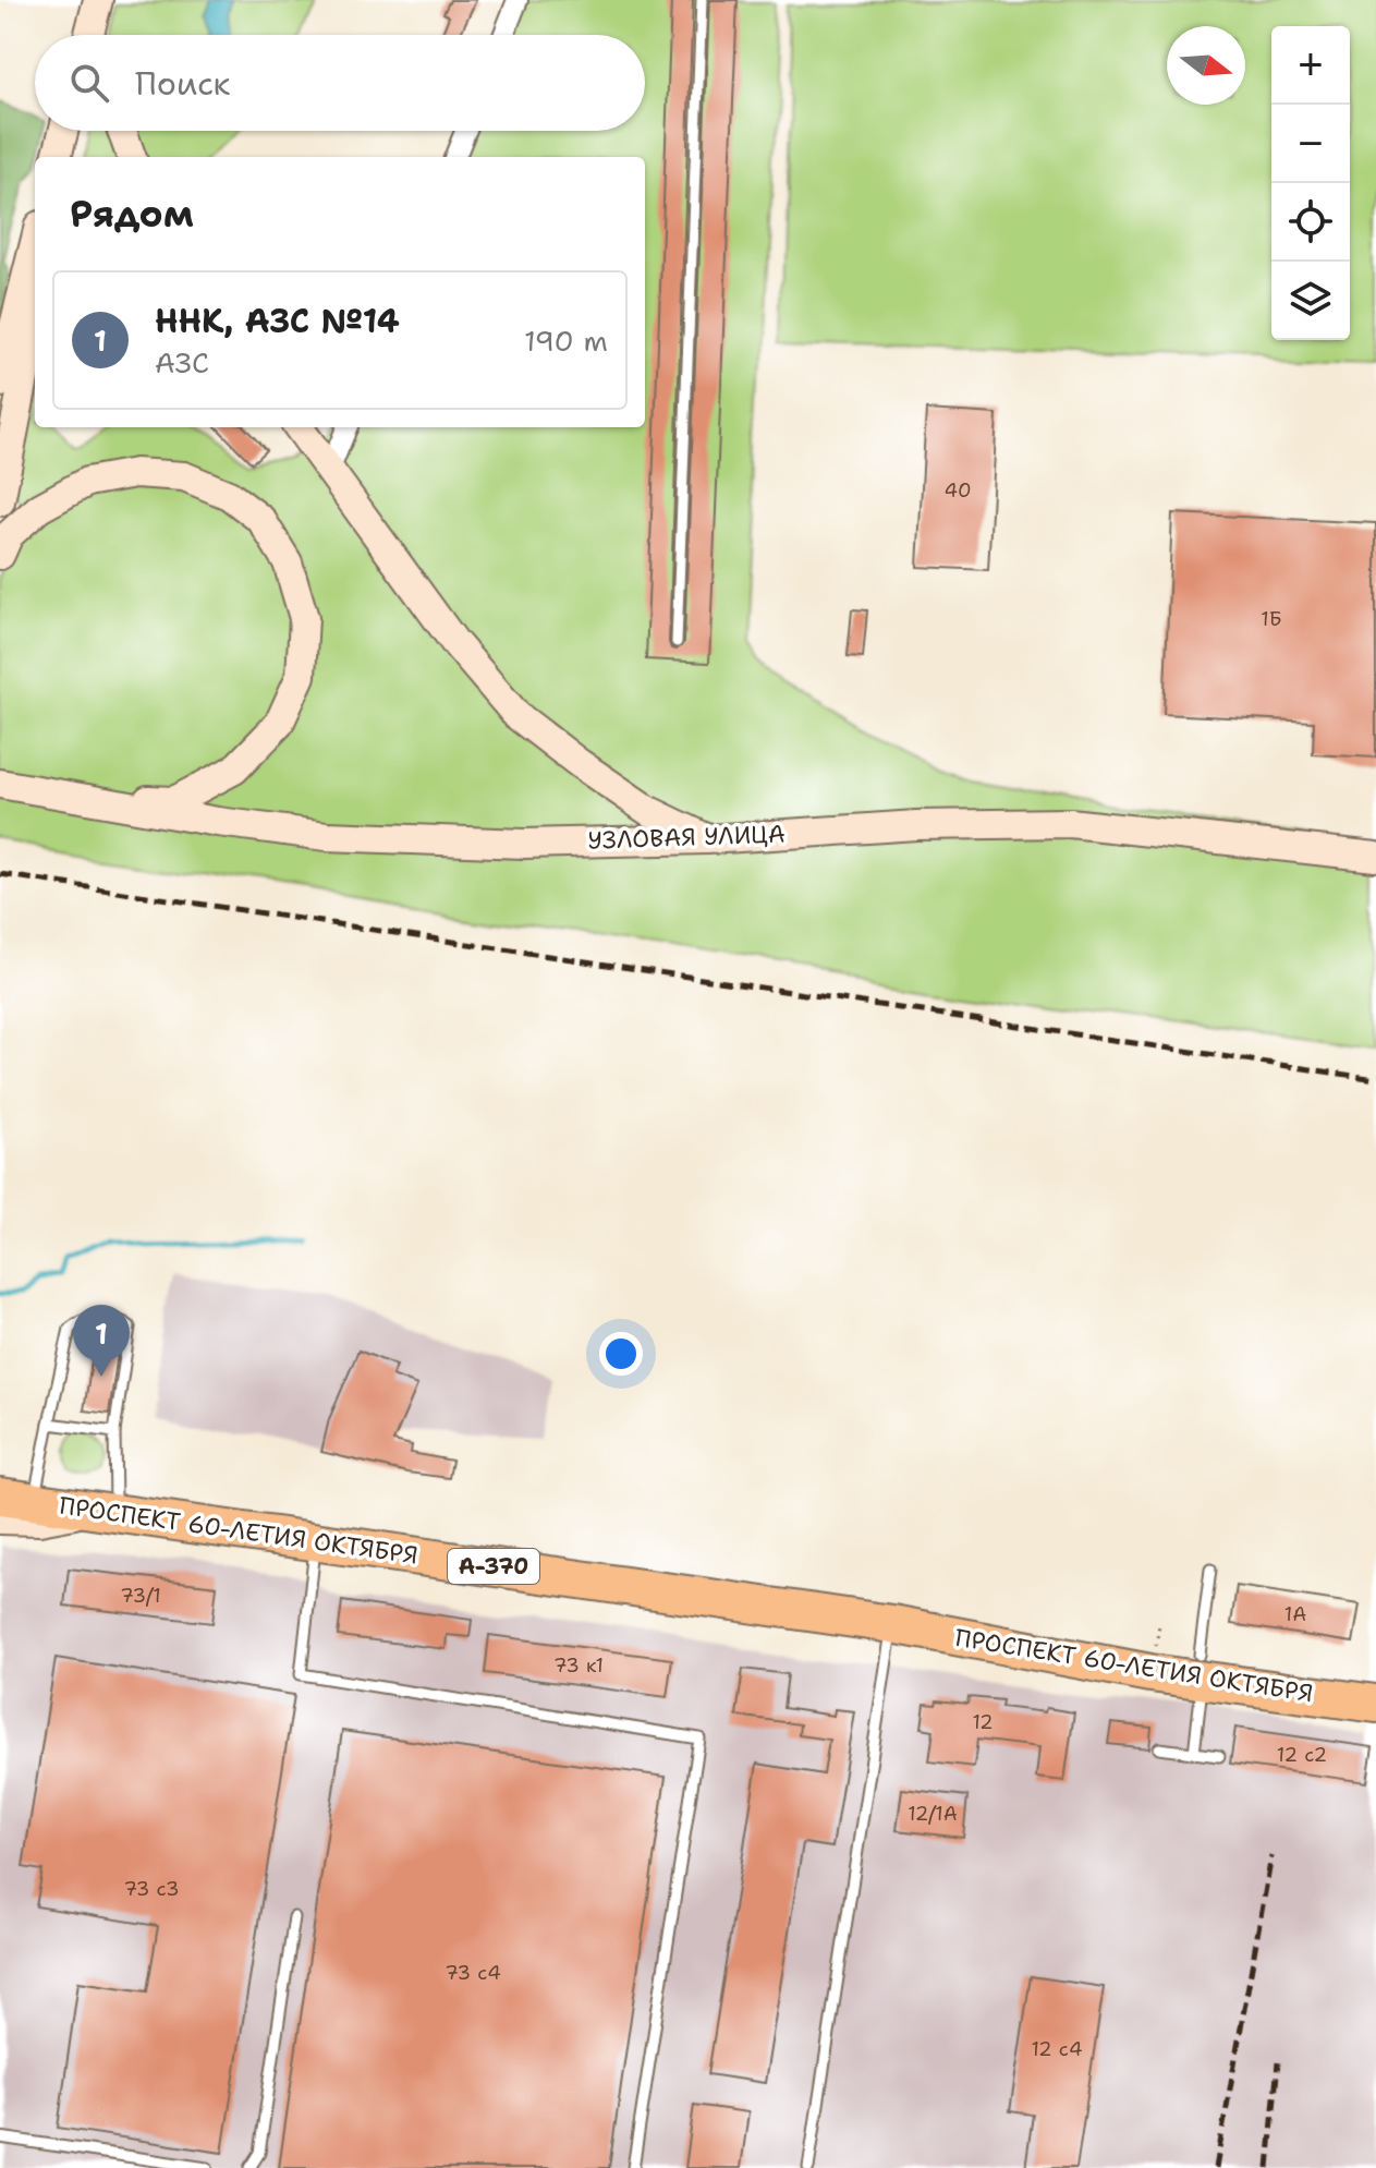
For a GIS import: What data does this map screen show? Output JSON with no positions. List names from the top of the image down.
{
  "streets": {
    "highway": ["ПРОСПЕКТ 60-ЛЕТИЯ ОКТЯБРЯ", "А-370"],
    "street": ["УЗЛОВАЯ УЛИЦА"]
  },
  "house_numbers": [
    "40",
    "1Б",
    "73/1",
    "1А",
    "73 к1",
    "12",
    "12 с2",
    "12/1А",
    "73 с3",
    "73 с4",
    "12 с4"
  ],
  "north": "right",
  "page": {
    "map_buttons": ["+", "−"],
    "search": "Поиск",
    "heading": "Рядом",
    "list": [
      {
        "mark": "1",
        "name": "ННК, АЗС №14",
        "note": "АЗС",
        "value": "190 m"
      }
    ],
    "pins": "1"
  }
}
